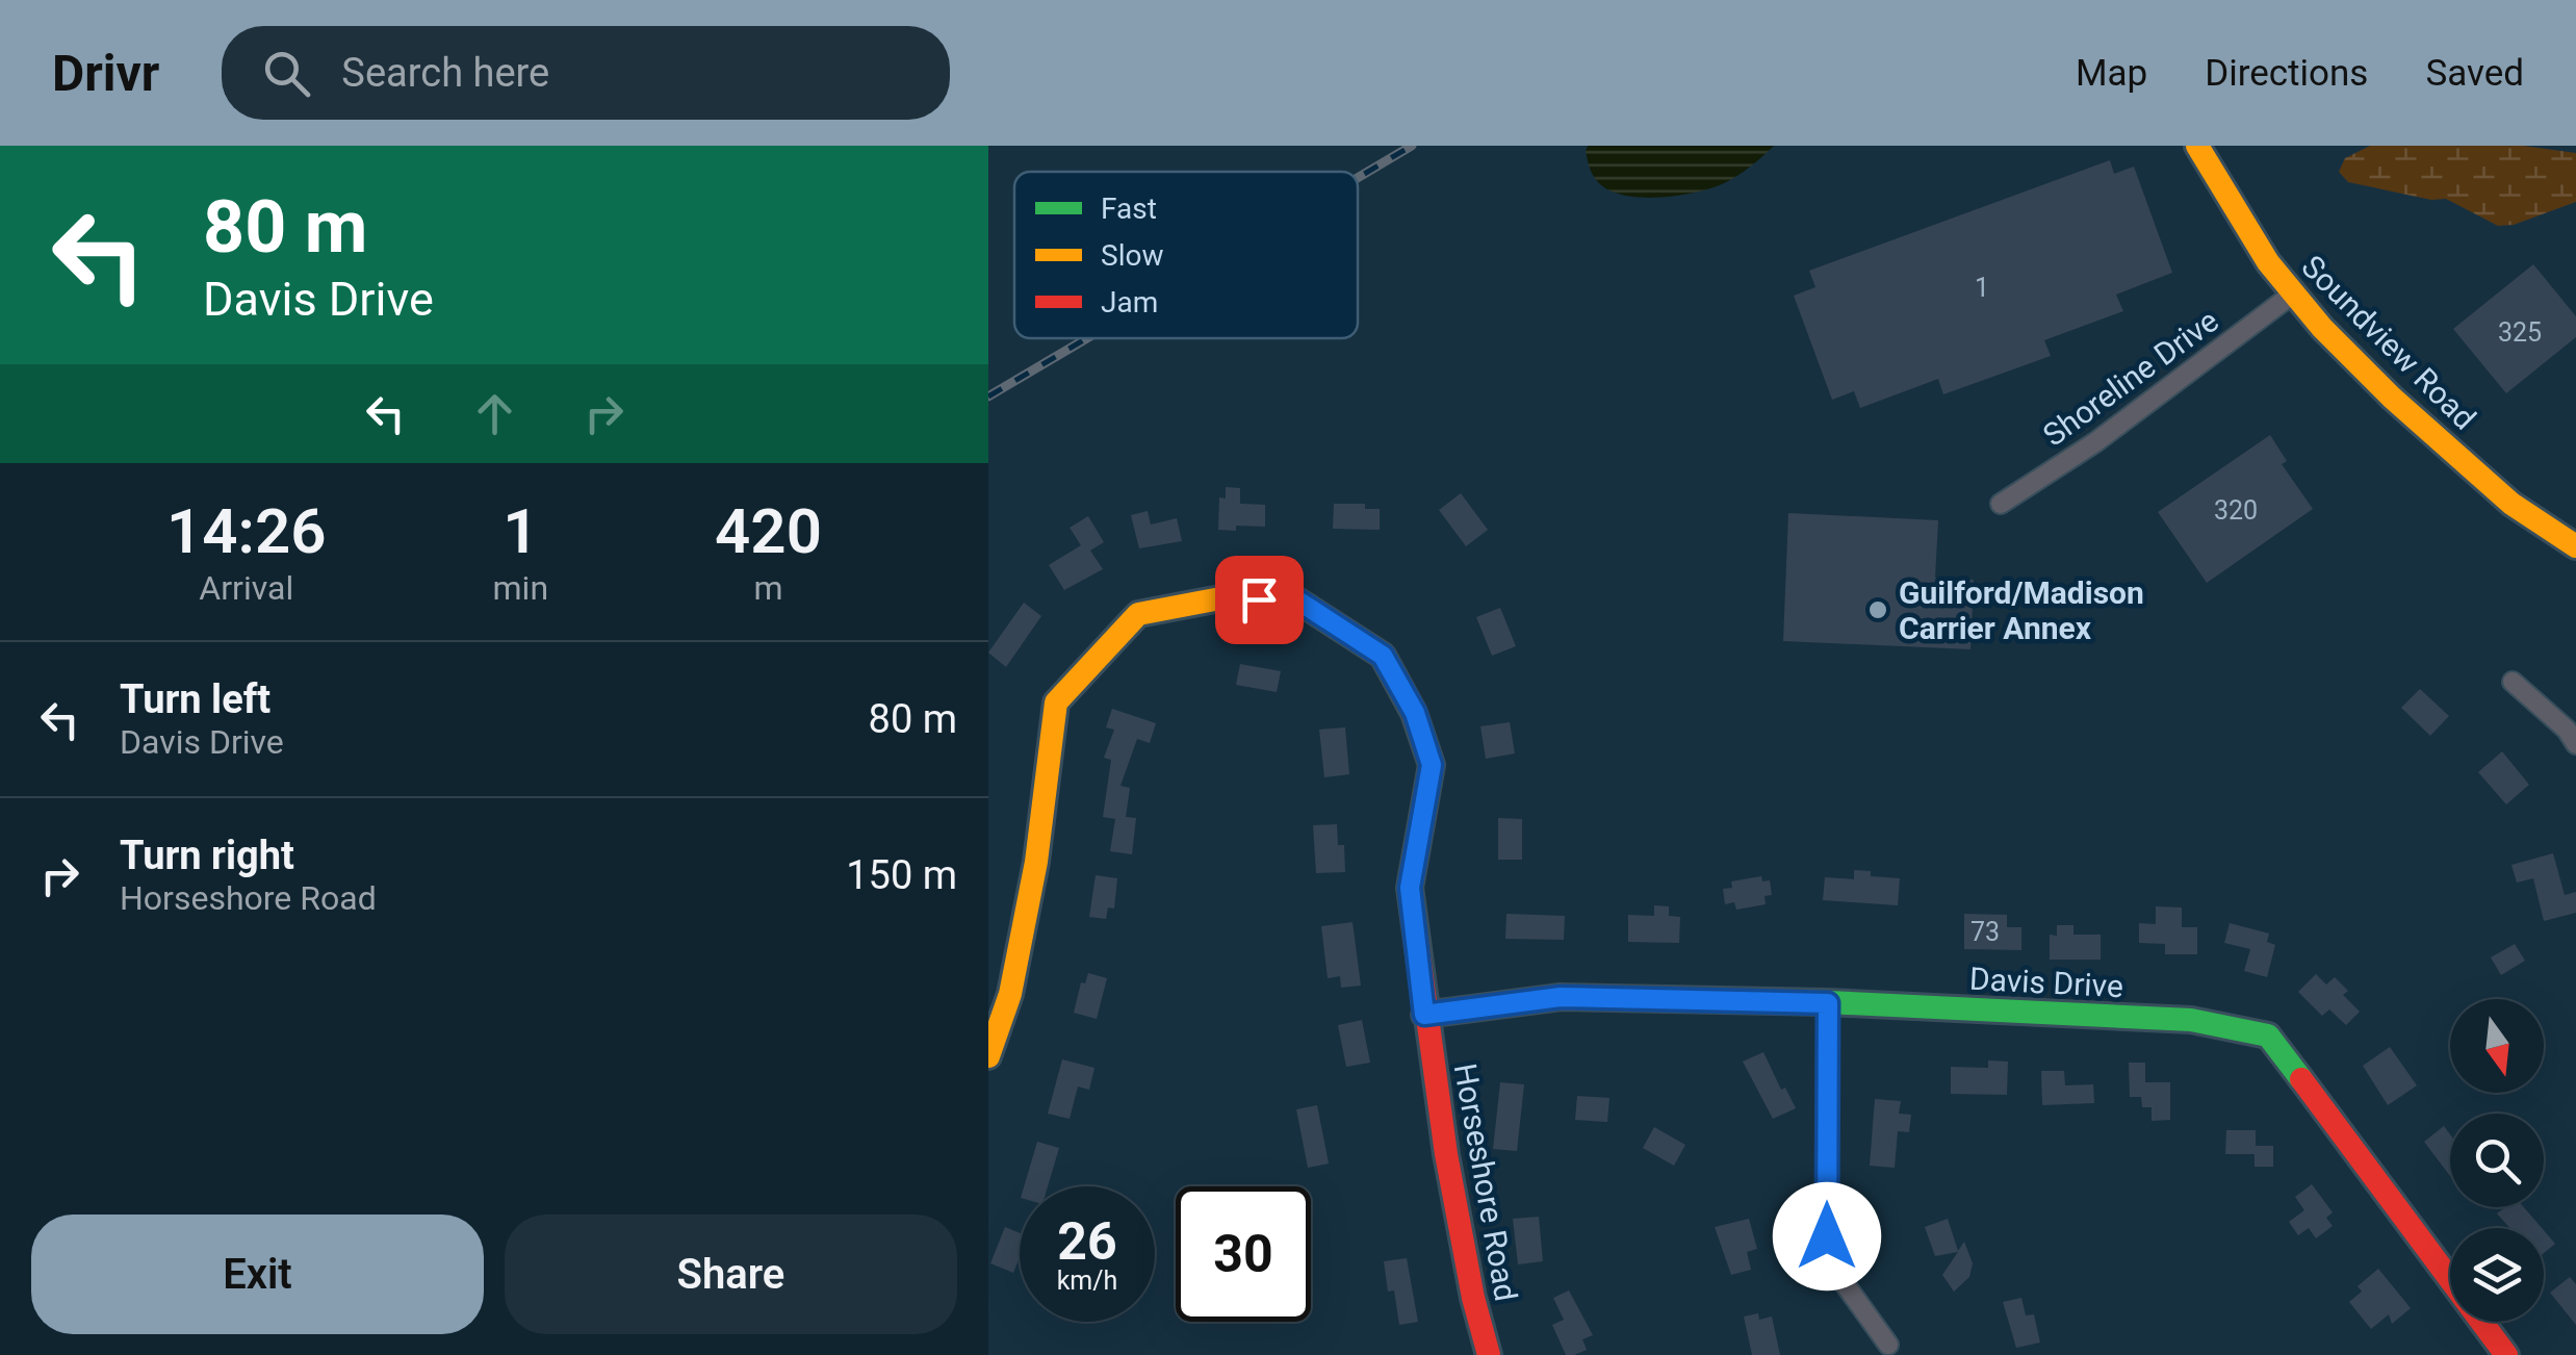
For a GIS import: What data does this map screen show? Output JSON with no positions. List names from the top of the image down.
{
  "streets": {
    "street": [
      "Soundview Road",
      "Shoreline Drive",
      "Davis Drive",
      "Horseshore Road"
    ]
  },
  "crossings": [
    ["Soundview Road", "Shoreline Drive"],
    ["Davis Drive", "Horseshore Road"]
  ],
  "places": ["Guilford/Madison Carrier Annex"],
  "house_numbers": [
    "1",
    "325",
    "320",
    "73"
  ],
  "legend": ["Fast", "Slow", "Jam"],
  "north": "bottom",
  "page": {
    "header": "Drivr",
    "search": "Search here",
    "nav": ["Map", "Directions", "Saved"],
    "turn": ["80 m", "Davis Drive"],
    "eta": [
      "14:26",
      "Arrival",
      "1",
      "min",
      "420",
      "m"
    ],
    "list": [
      {
        "name": "Turn left",
        "note": "Davis Drive",
        "value": "80 m"
      },
      {
        "name": "Turn right",
        "note": "Horseshore Road",
        "value": "150 m"
      }
    ],
    "speed": "26 km/h",
    "limit": "30",
    "buttons": ["Exit", "Share"]
  }
}
